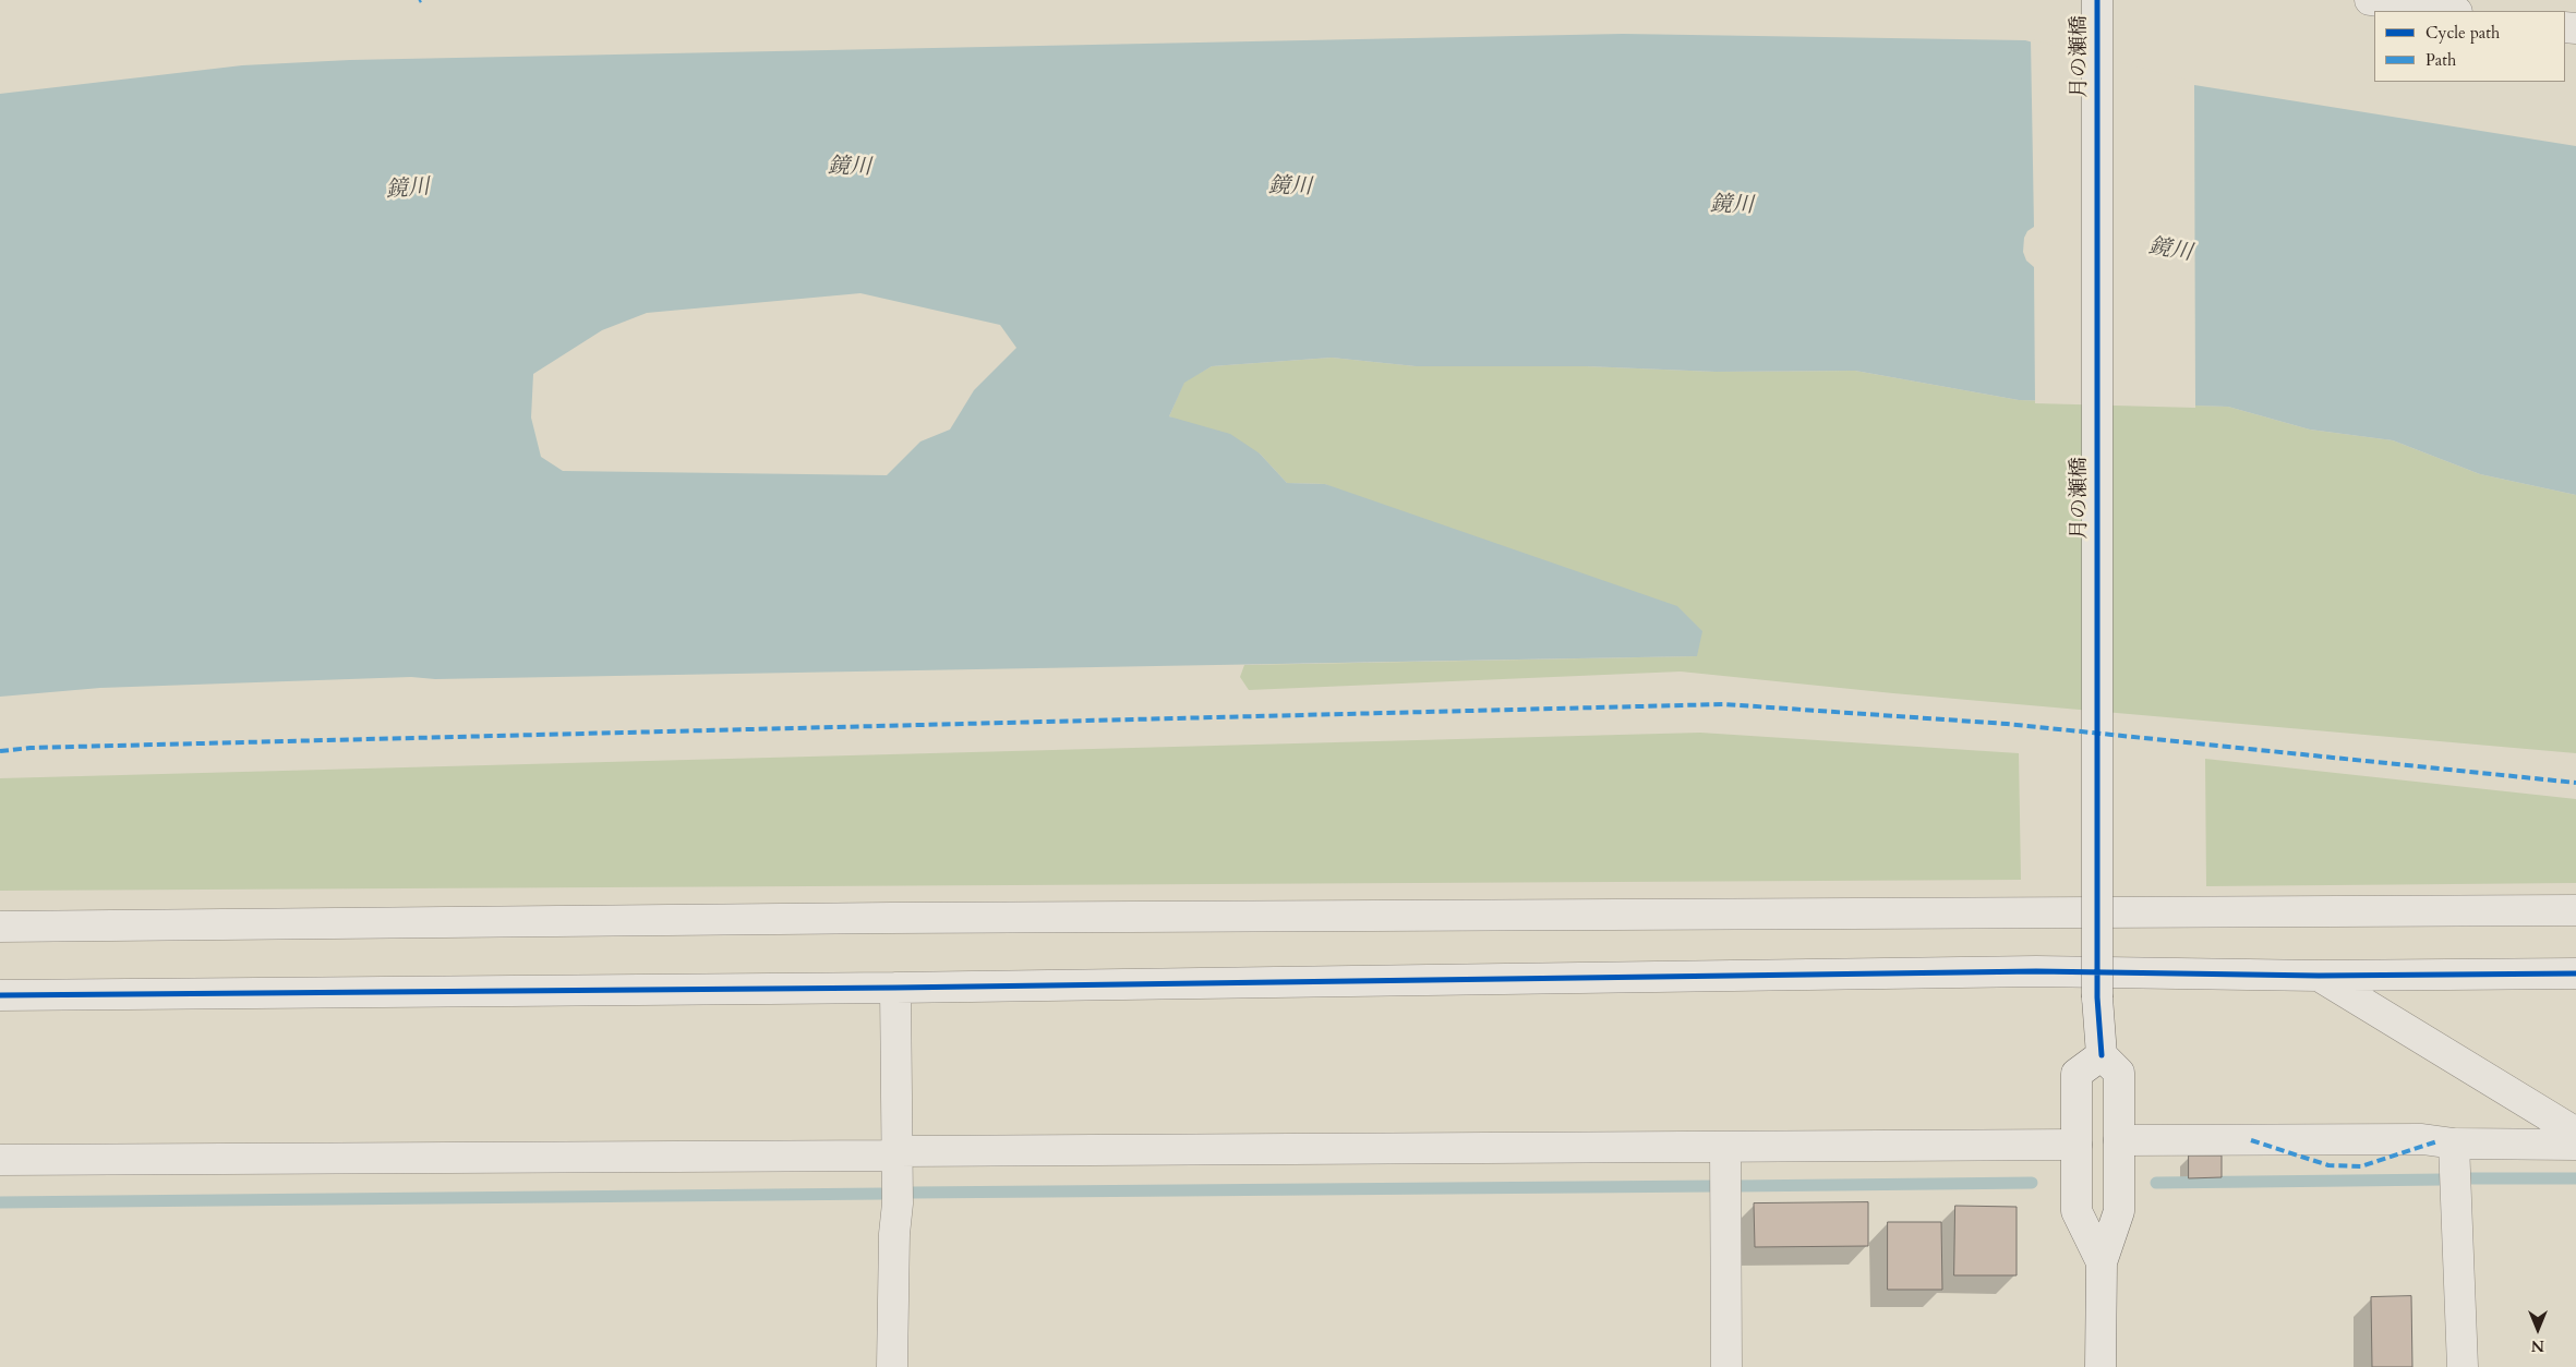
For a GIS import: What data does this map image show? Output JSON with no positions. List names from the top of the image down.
{
  "streets": {
    "street": ["月の瀬橋"]
  },
  "water": ["鏡川"],
  "legend": ["Cycle path", "Path"],
  "north": "bottom"
}
